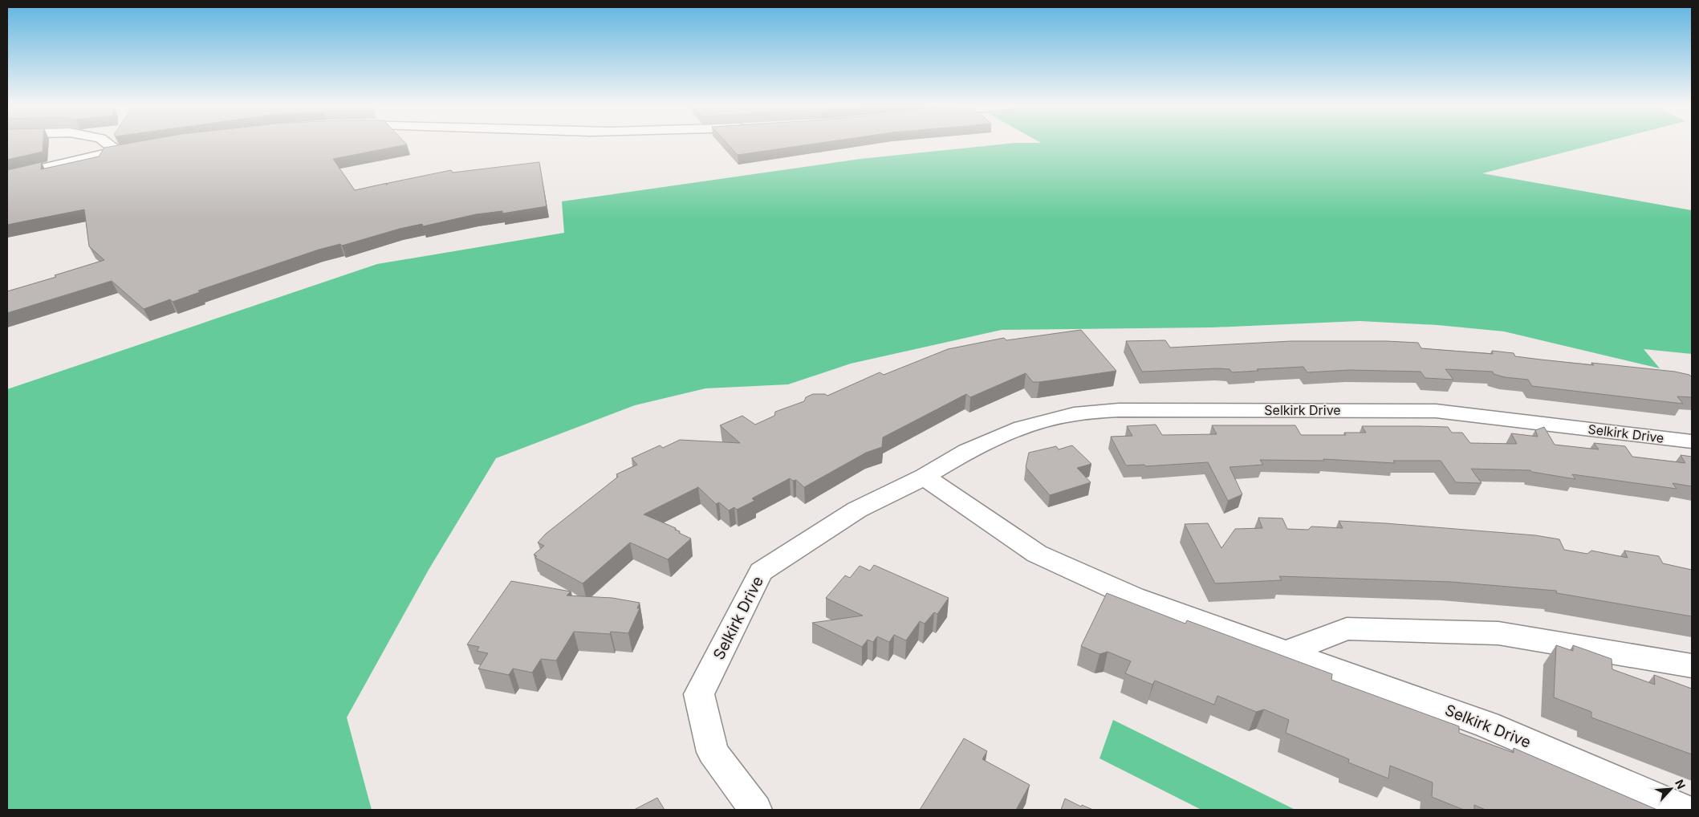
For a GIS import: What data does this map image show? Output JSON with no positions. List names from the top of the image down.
{
  "streets": {
    "street": ["Selkirk Drive"]
  },
  "north": "top right"
}
